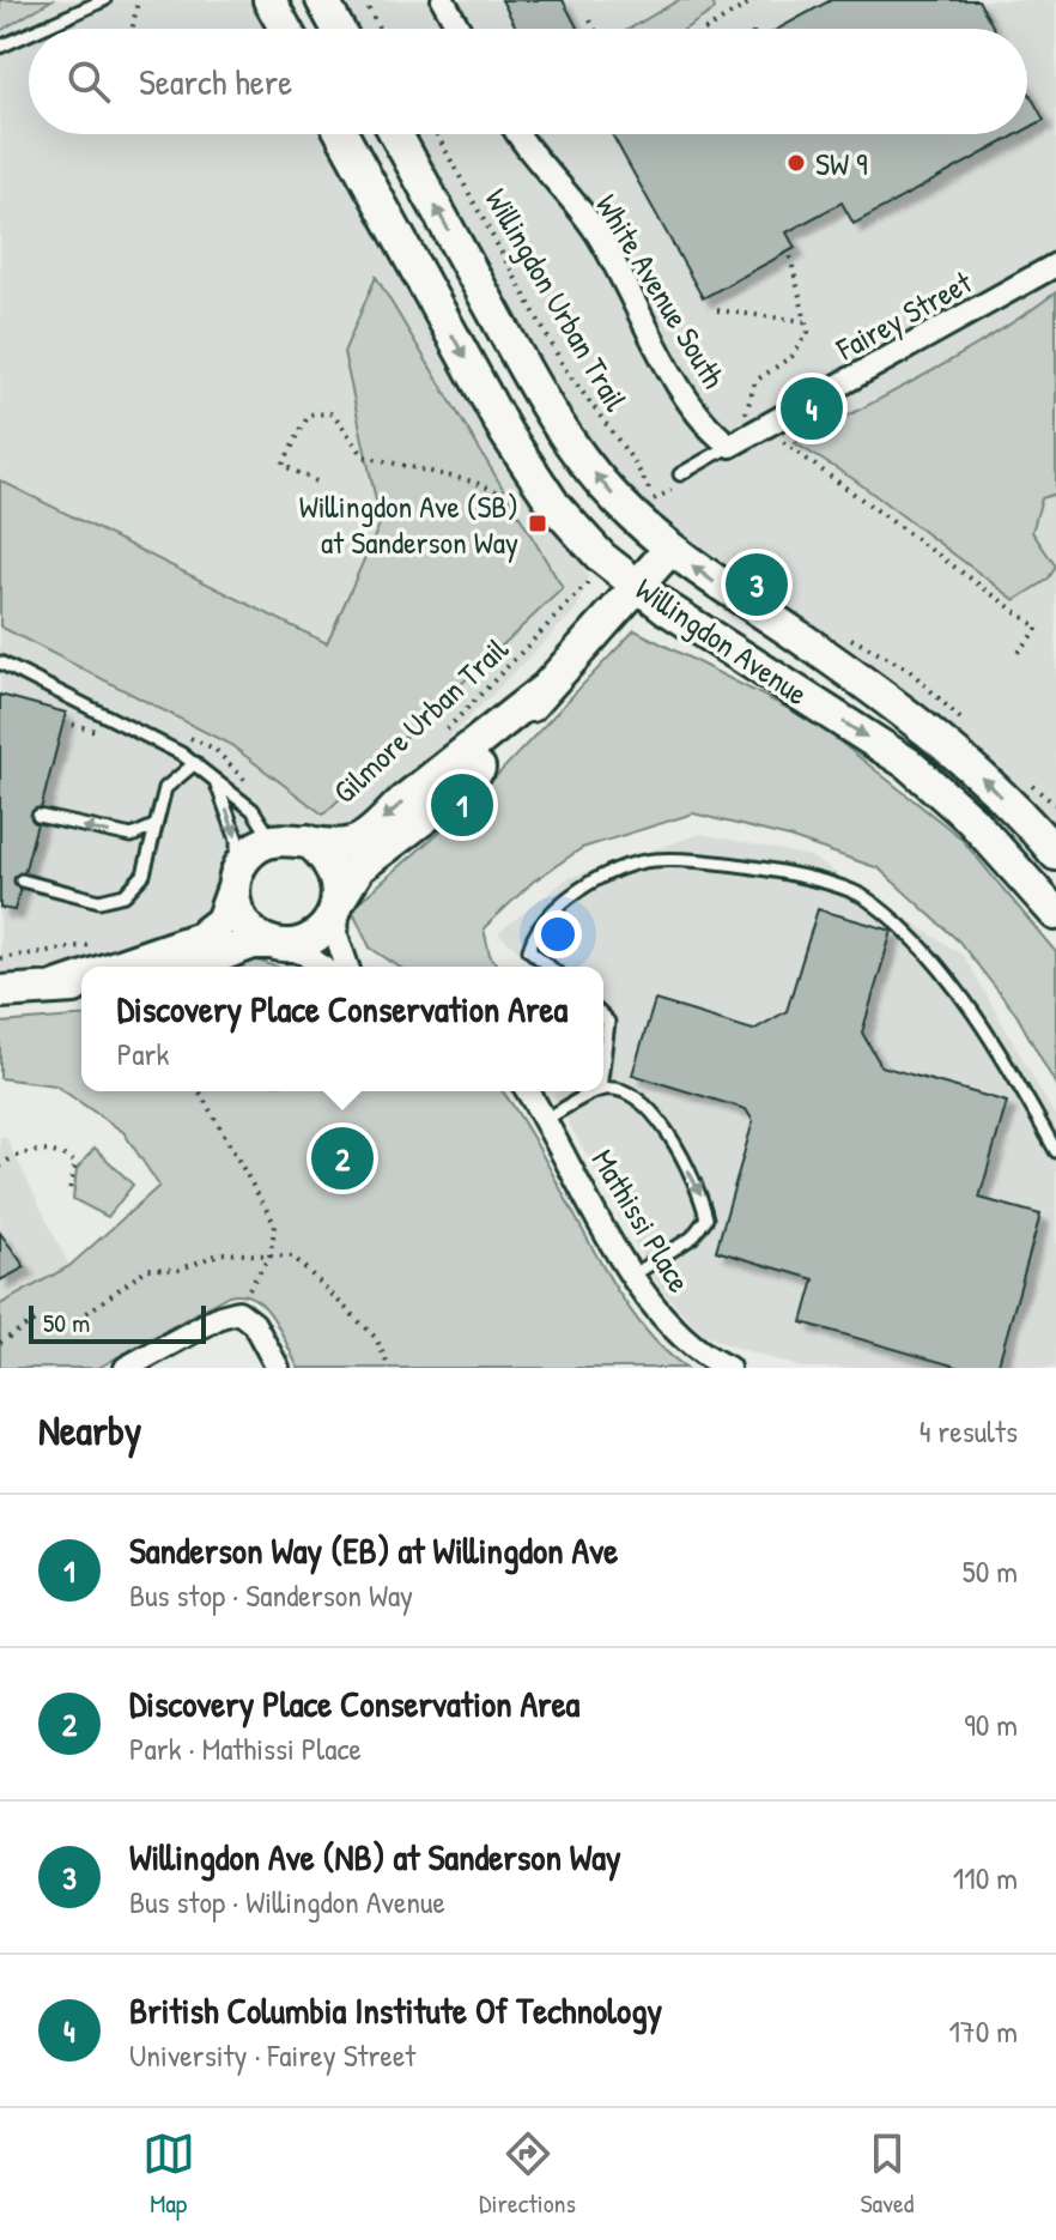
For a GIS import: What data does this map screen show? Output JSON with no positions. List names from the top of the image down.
{
  "streets": {
    "main road": ["Willingdon Avenue"],
    "street": ["White Avenue South", "Fairey Street", "Mathissi Place"],
    "path": ["Willingdon Urban Trail", "Gilmore Urban Trail"]
  },
  "crossings": [
    ["White Avenue South", "Fairey Street"]
  ],
  "places": {
    "other": ["SW 9"],
    "transit": ["Willingdon Ave (SB) at Sanderson Way"]
  },
  "scale_bar": "50 m",
  "page": {
    "search": "Search here",
    "pins": [
      "4",
      "3",
      "1",
      "2"
    ],
    "popup": ["Discovery Place Conservation Area", "Park"],
    "scale": "50 m",
    "heading": ["Nearby", "4 results"],
    "list": [
      {
        "mark": "1",
        "name": "Sanderson Way (EB) at Willingdon Ave",
        "note": "Bus stop · Sanderson Way",
        "value": "50 m"
      },
      {
        "mark": "2",
        "name": "Discovery Place Conservation Area",
        "note": "Park · Mathissi Place",
        "value": "90 m"
      },
      {
        "mark": "3",
        "name": "Willingdon Ave (NB) at Sanderson Way",
        "note": "Bus stop · Willingdon Avenue",
        "value": "110 m"
      },
      {
        "mark": "4",
        "name": "British Columbia Institute Of Technology",
        "note": "University · Fairey Street",
        "value": "170 m"
      }
    ],
    "nav": ["Map", "Directions", "Saved"]
  }
}
